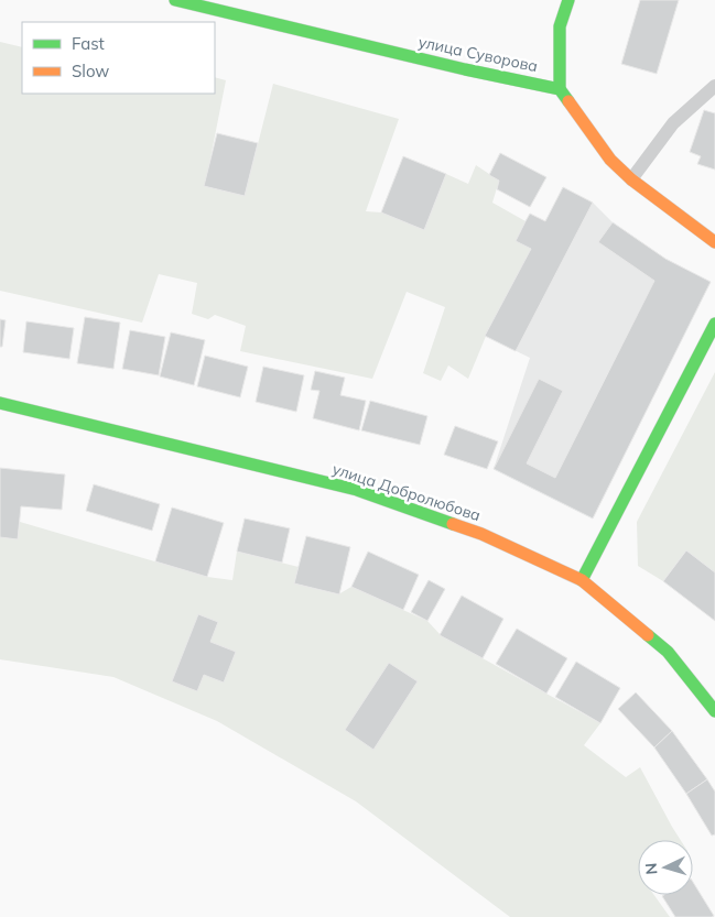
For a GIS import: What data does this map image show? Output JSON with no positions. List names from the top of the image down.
{
  "streets": {
    "street": ["улица Суворова", "улица Добролюбова"]
  },
  "legend": ["Fast", "Slow"],
  "north": "left"
}
